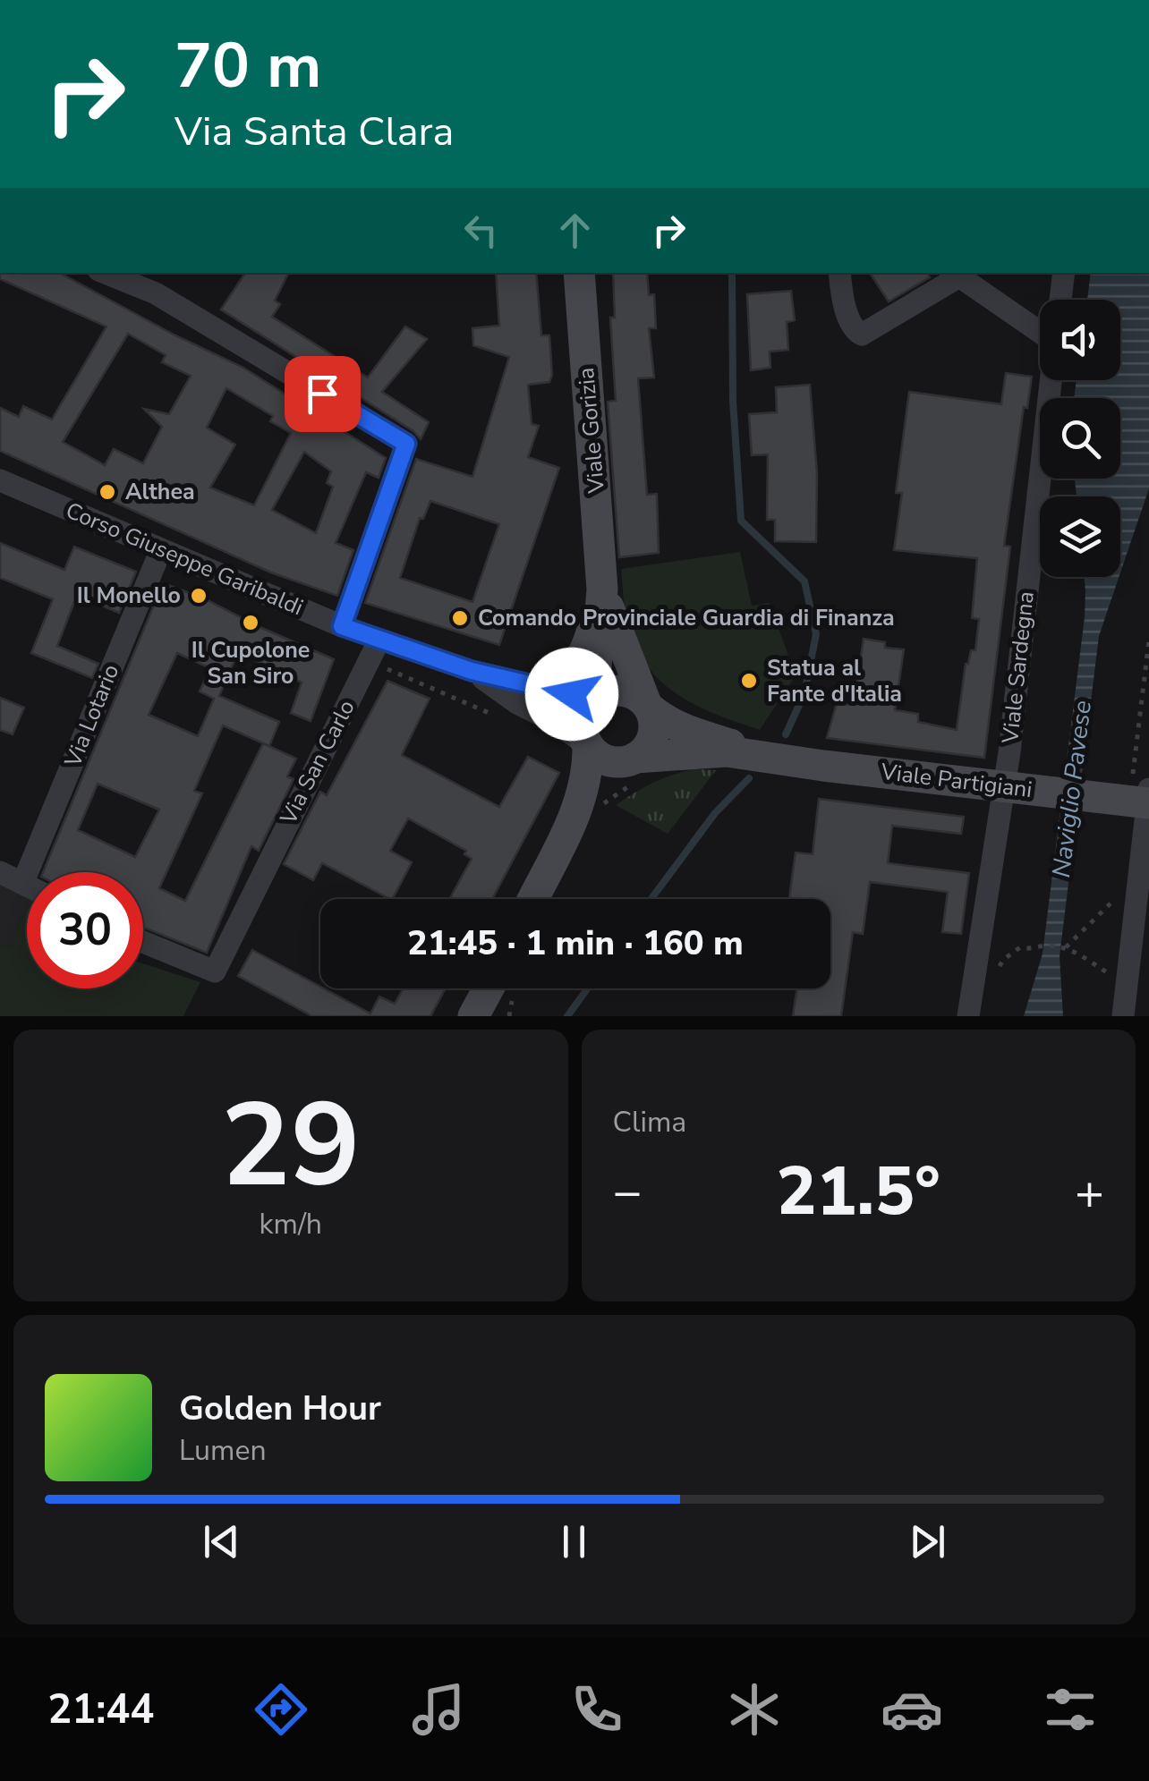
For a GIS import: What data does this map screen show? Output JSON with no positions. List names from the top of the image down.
{
  "streets": {
    "main road": ["Viale Gorizia", "Viale Partigiani"],
    "street": [
      "Corso Giuseppe Garibaldi",
      "Viale Sardegna",
      "Via Lotario",
      "Via San Carlo"
    ]
  },
  "crossings": [
    ["Viale Gorizia", "Corso Giuseppe Garibaldi"],
    ["Viale Gorizia", "Viale Partigiani"],
    ["Corso Giuseppe Garibaldi", "Via Lotario"],
    ["Corso Giuseppe Garibaldi", "Via San Carlo"],
    ["Corso Giuseppe Garibaldi", "Viale Partigiani"],
    ["Viale Sardegna", "Viale Partigiani"]
  ],
  "water": ["Naviglio Pavese"],
  "places": [
    "Althea",
    "Il Monello",
    "Comando Provinciale Guardia di Finanza",
    "Il Cupolone San Siro",
    "Statua al Fante d'Italia"
  ],
  "page": {
    "turn": ["70 m", "Via Santa Clara"],
    "limit": "30",
    "trip": "21:45 · 1 min · 160 m",
    "tile": [
      ["29", "km/h"],
      "Clima"
    ],
    "heat": ["−", "21.5°", "+"],
    "song": ["Golden Hour", "Lumen"],
    "tabs": "21:44"
  }
}
